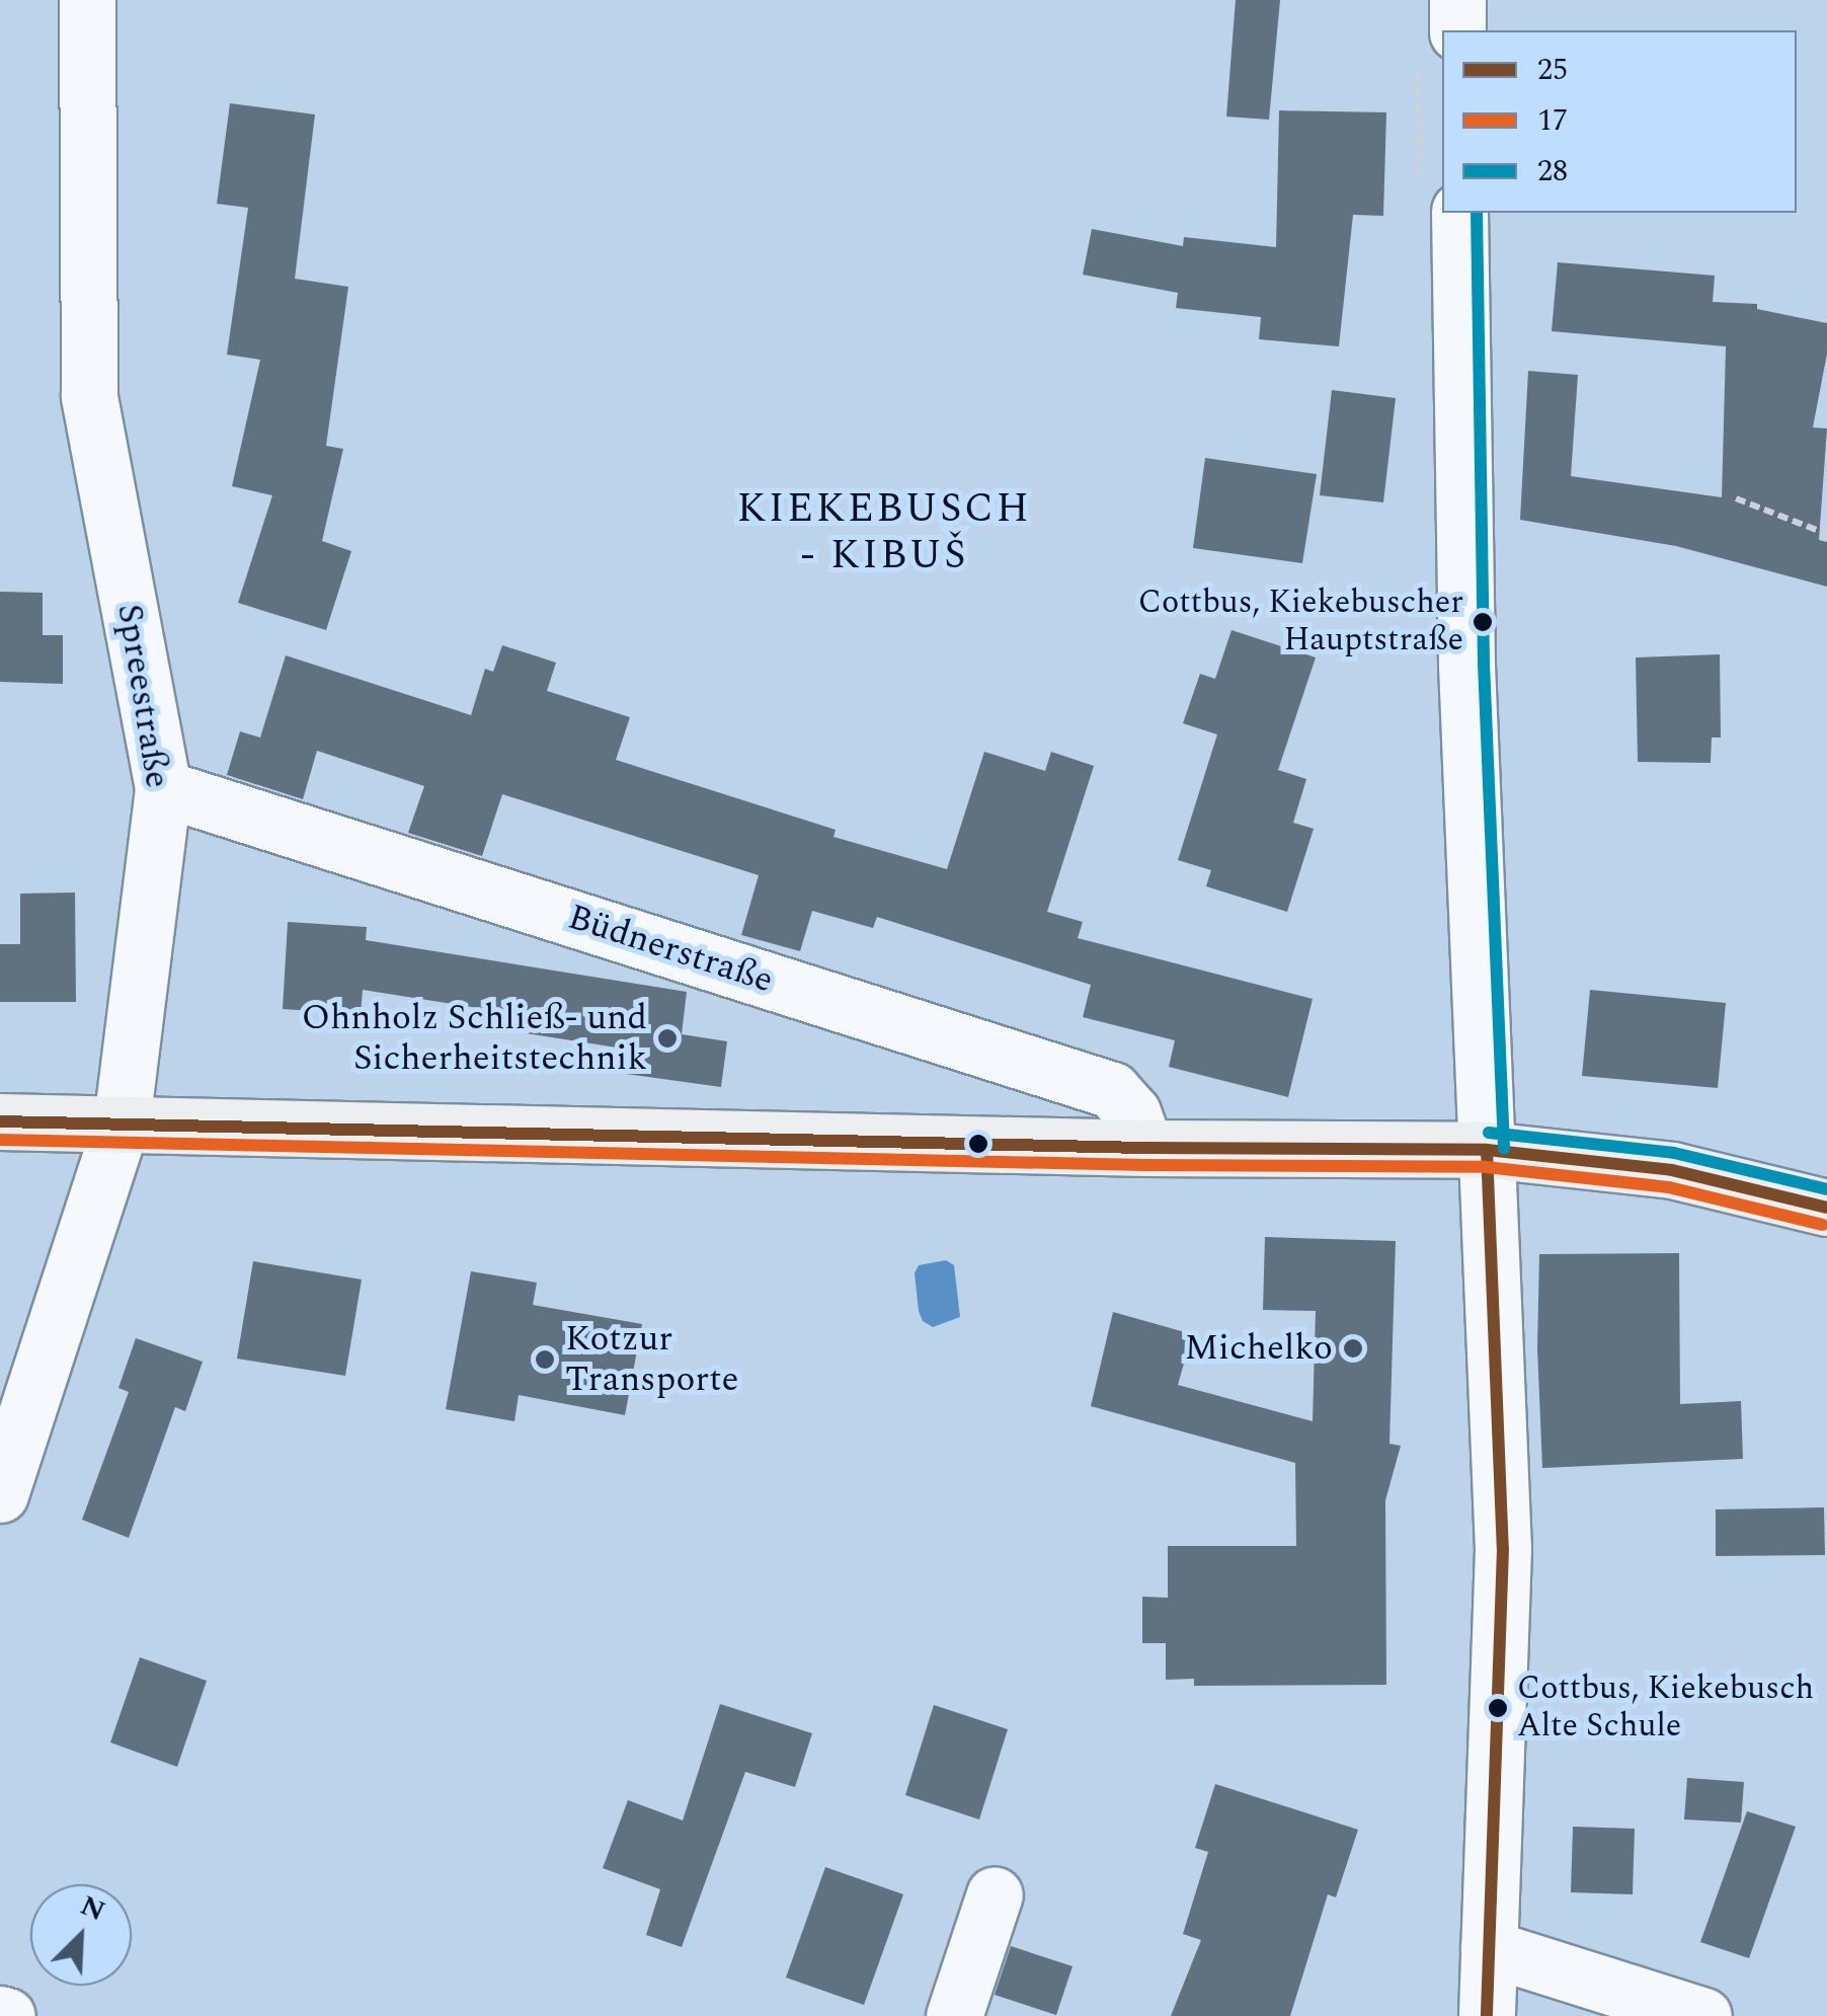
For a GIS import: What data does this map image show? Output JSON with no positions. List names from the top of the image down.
{
  "streets": {
    "street": ["Spreestraße", "Büdnerstraße"]
  },
  "crossings": [
    ["Spreestraße", "Büdnerstraße"]
  ],
  "districts": ["KIEKEBUSCH - KIBUŠ"],
  "places": [
    "Cottbus, Kiekebuscher Hauptstraße",
    "Ohnholz Schließ- und Sicherheitstechnik",
    "Michelko",
    "Kotzur Transporte",
    "Cottbus, Kiekebusch Alte Schule"
  ],
  "lines": ["transit line 28", "transit line 25", "transit line 17"],
  "legend": ["25", "17", "28"],
  "north": "top right"
}
